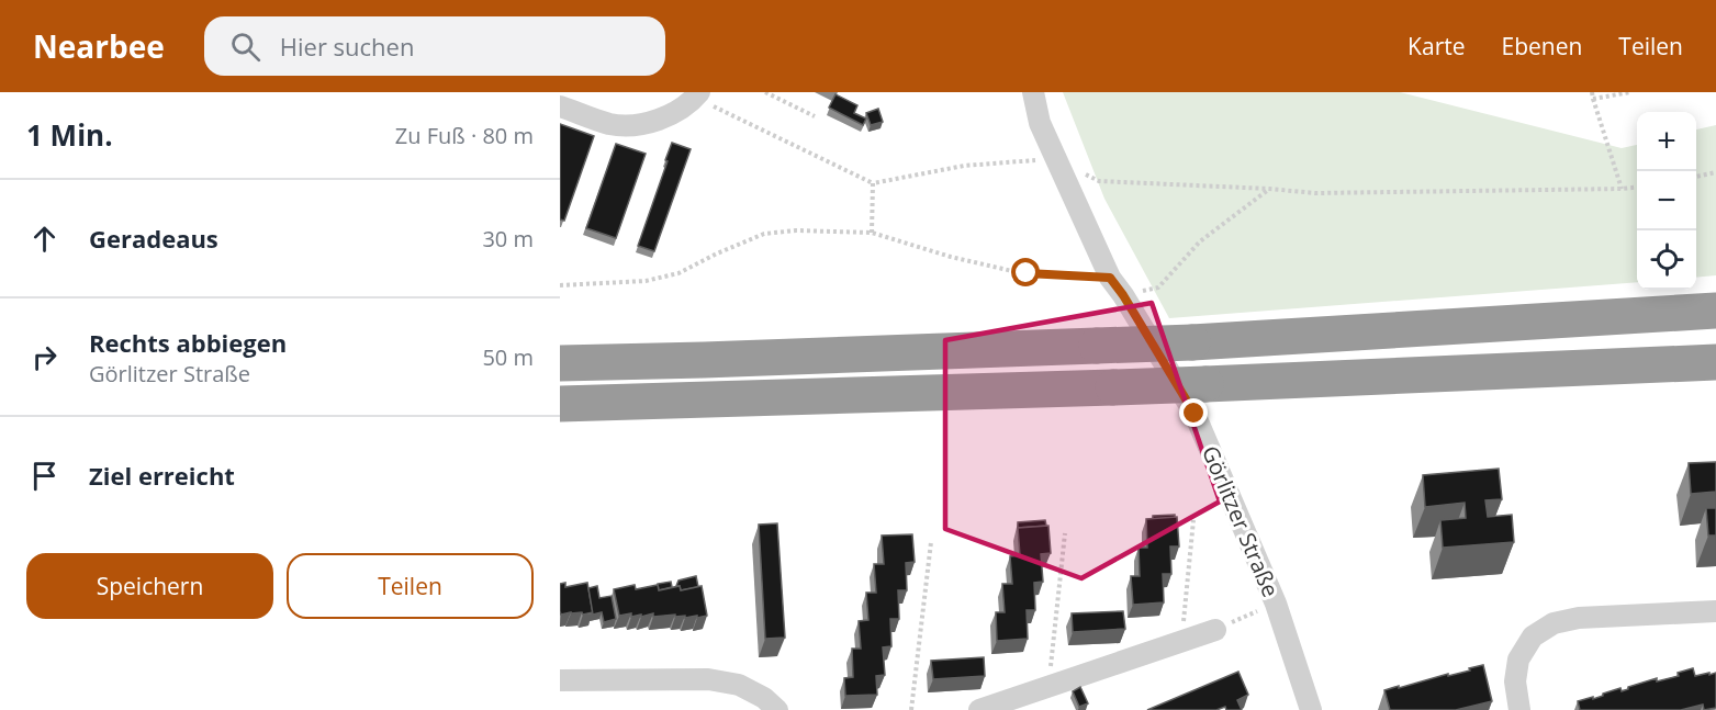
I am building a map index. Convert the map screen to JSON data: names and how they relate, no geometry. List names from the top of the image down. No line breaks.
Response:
{"streets":{"street":["Görlitzer Straße"]},"page":{"header":"Nearbee","search":"Hier suchen","nav":["Karte","Ebenen","Teilen"],"heading":["1 Min.","Zu Fuß · 80 m"],"map_buttons":["+","−"],"list":[["Geradeaus","30 m"],["Rechts abbiegen","Görlitzer Straße","50 m"],"Ziel erreicht"],"buttons":["Speichern","Teilen"]}}
